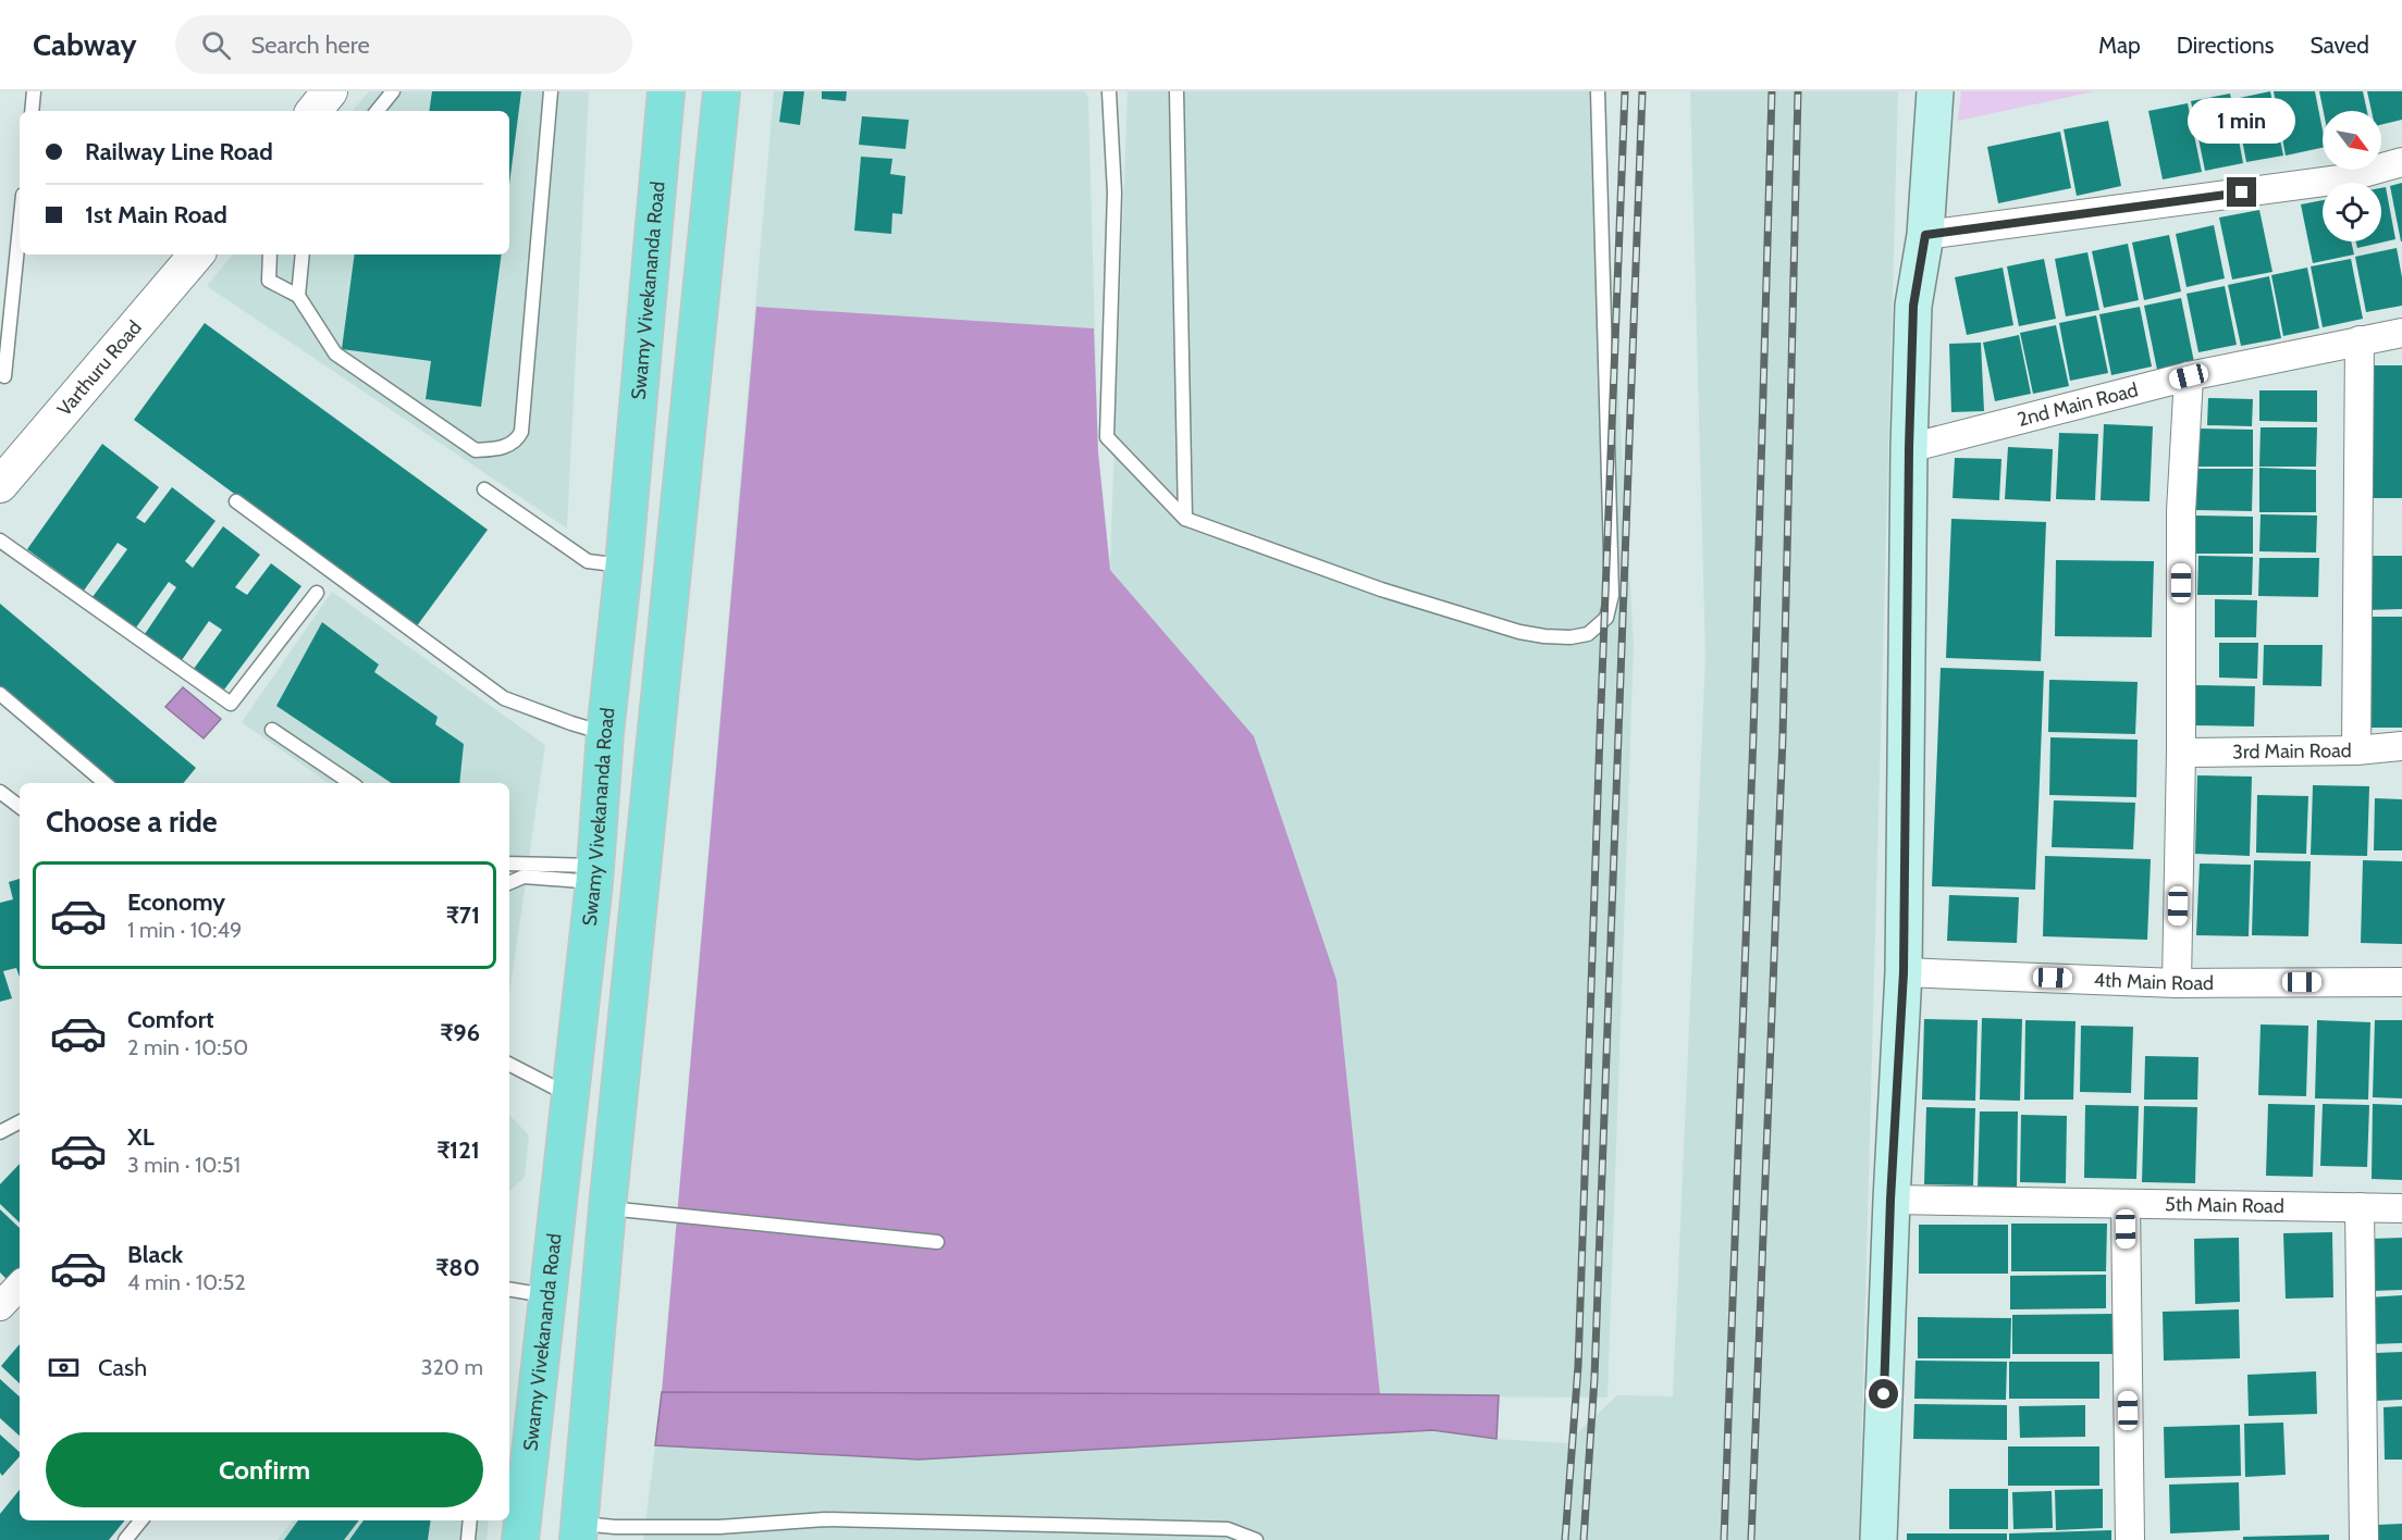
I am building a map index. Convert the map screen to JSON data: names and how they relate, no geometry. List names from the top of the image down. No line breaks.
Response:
{"streets":{"main road":["Swamy Vivekananda Road"],"street":["Varthuru Road","2nd Main Road","3rd Main Road","4th Main Road","5th Main Road"]},"north":"bottom right","page":{"header":"Cabway","search":"Search here","nav":["Map","Directions","Saved"],"bubble":"1 min","banner":["Railway Line Road","1st Main Road"],"heading":"Choose a ride","list":[{"name":"Economy","note":"1 min · 10:49","value":"₹71"},{"name":"Comfort","note":"2 min · 10:50","value":"₹96"},{"name":"XL","note":"3 min · 10:51","value":"₹121"},{"name":"Black","note":"4 min · 10:52","value":"₹80"}],"pay":["Cash","320 m"],"buttons":"Confirm"}}
